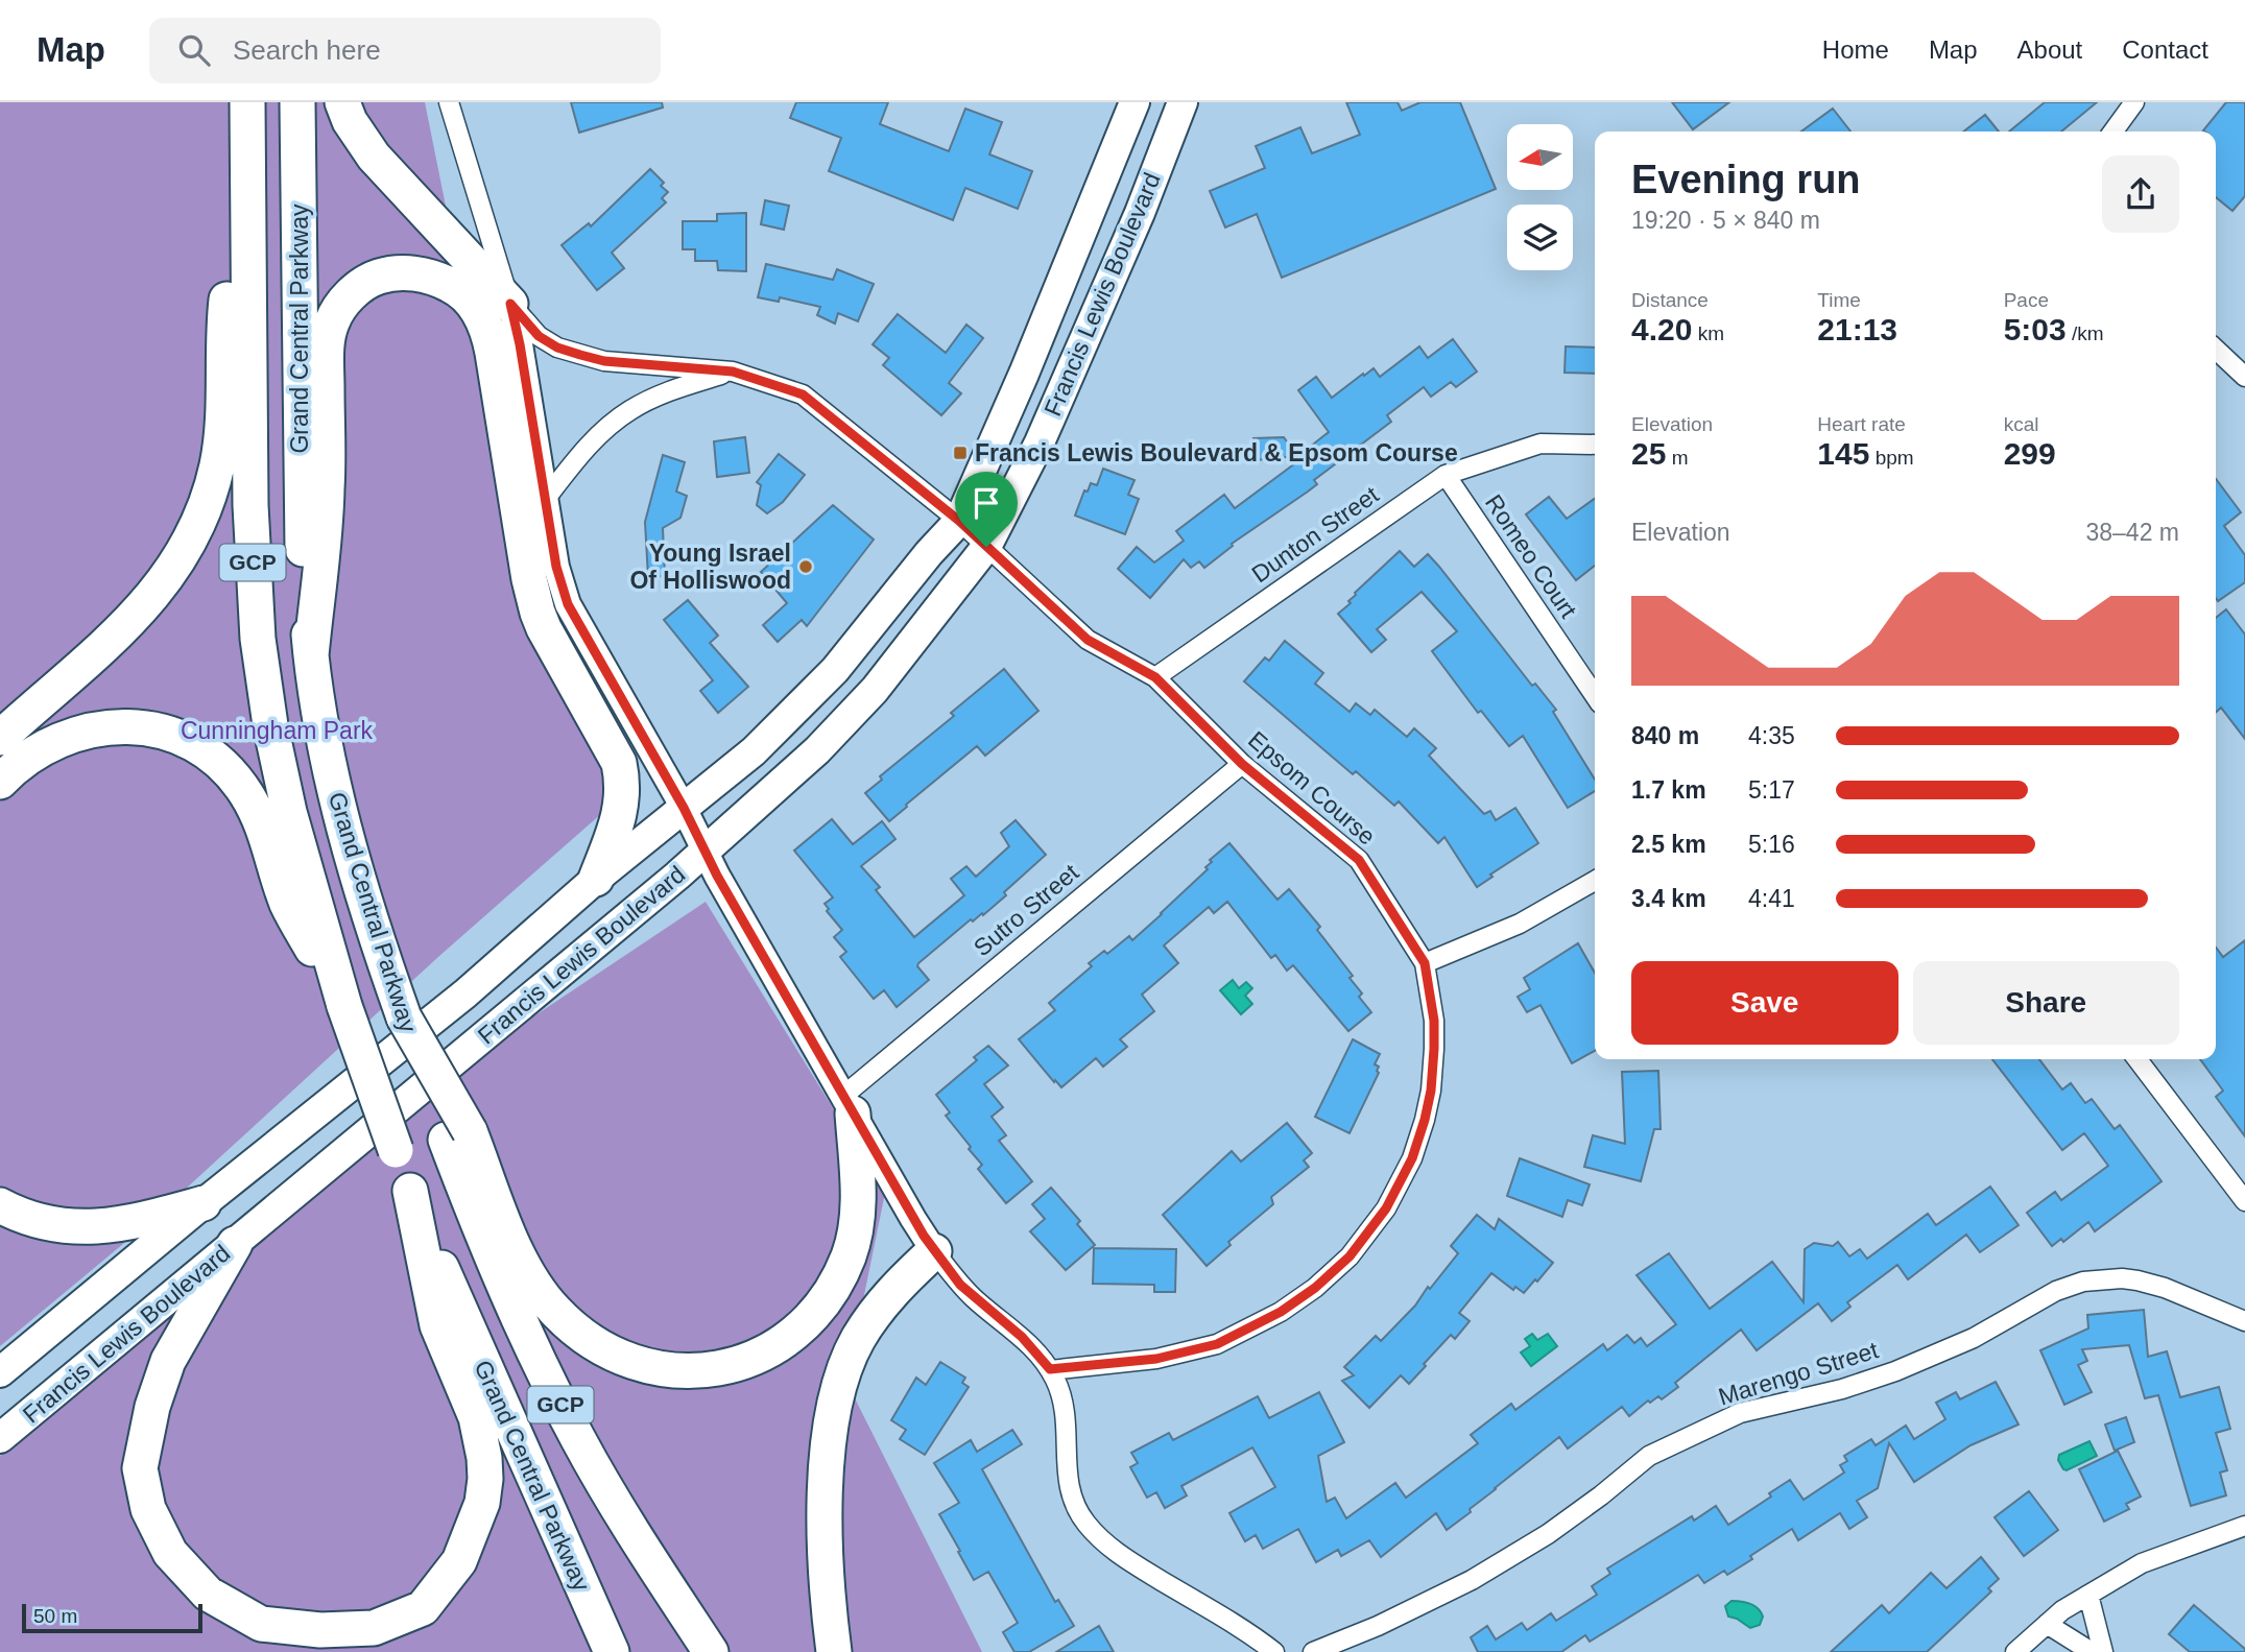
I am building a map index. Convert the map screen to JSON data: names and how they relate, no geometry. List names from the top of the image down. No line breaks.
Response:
{"streets":{"highway":["Grand Central Parkway","GCP"],"main road":["Francis Lewis Boulevard"],"street":["Dunton Street","Romeo Court","Epsom Course","Sutro Street","Marengo Street"]},"crossings":[["Francis Lewis Boulevard","Epsom Course"],["Dunton Street","Romeo Court"],["Dunton Street","Epsom Course"],["Epsom Course","Sutro Street"]],"parks":["Cunningham Park"],"places":{"transit":["Francis Lewis Boulevard & Epsom Course"],"other":["Young Israel Of Holliswood"]},"scale_bar":"50 m","north":"left","page":{"header":"Map","search":"Search here","nav":["Home","Map","About","Contact"],"heading":["Evening run","19:20 · 5 × 840 m"],"stats":[["Distance","4.20 km"],["Time","21:13"],["Pace","5:03 /km"],["Elevation","25 m"],["Heart rate","145 bpm"],["kcal","299"]],"chart":["Elevation","38–42 m"],"list":[{"name":"840 m","note":"4:35"},{"name":"1.7 km","note":"5:17"},{"name":"2.5 km","note":"5:16"},{"name":"3.4 km","note":"4:41"}],"buttons":["Save","Share"],"scale":"50 m"}}
